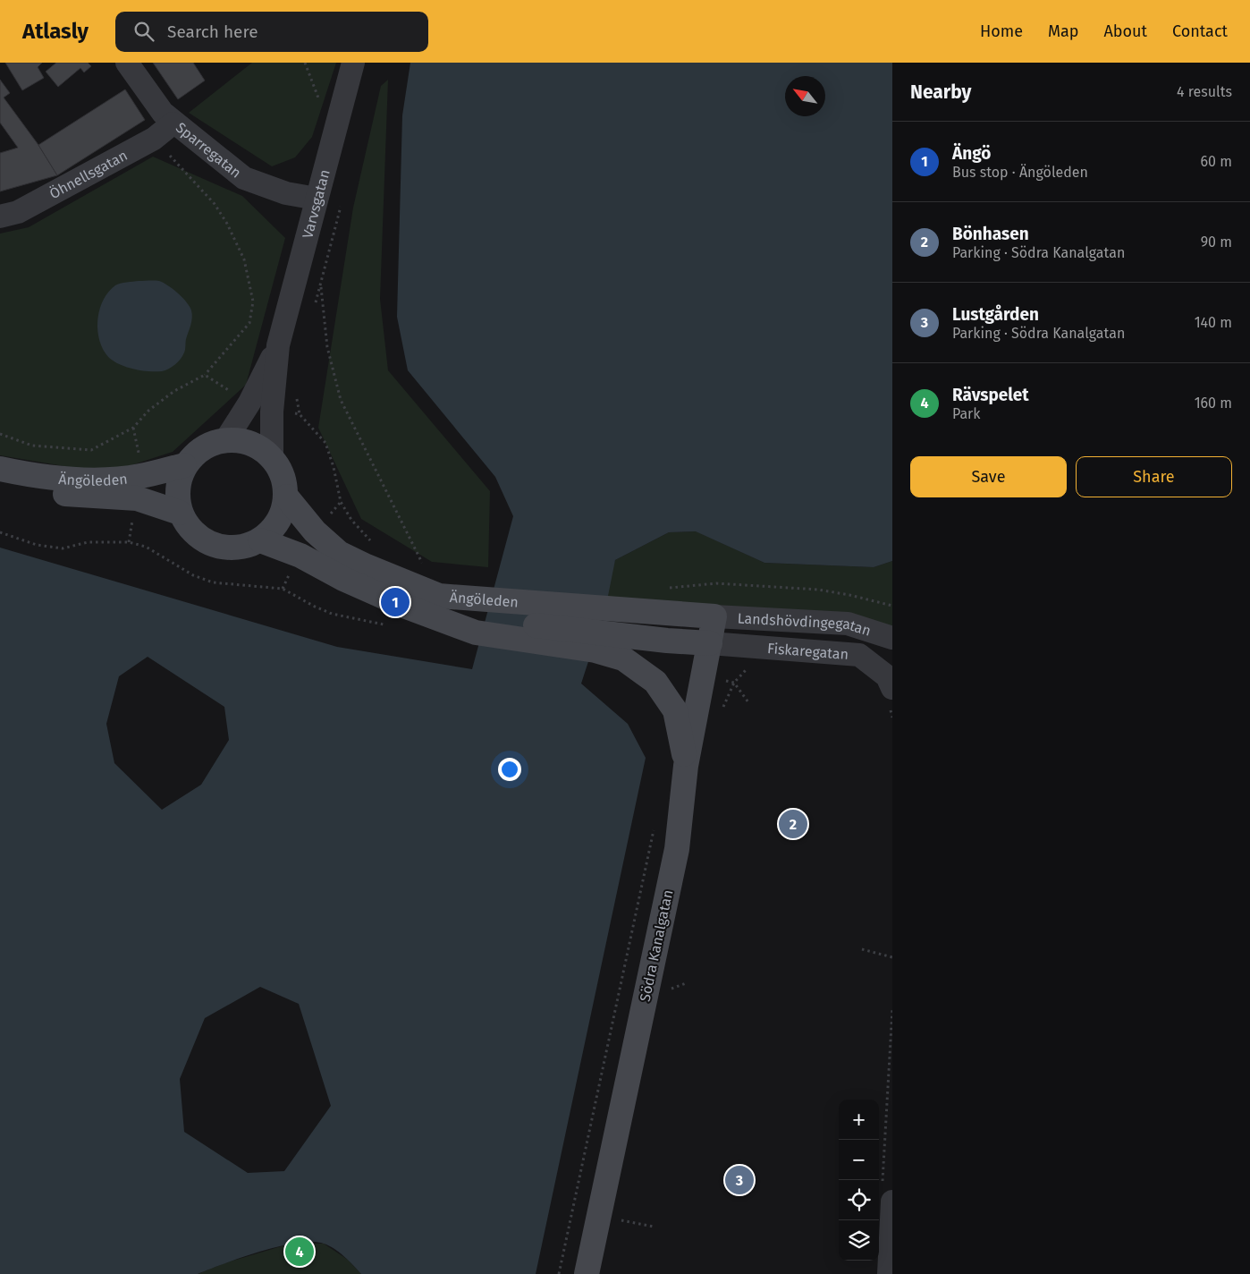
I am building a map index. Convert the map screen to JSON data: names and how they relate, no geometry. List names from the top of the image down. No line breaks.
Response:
{"streets":{"street":["Sparregatan","Öhnellsgatan","Varvsgatan","Ängöleden","Landshövdingegatan","Fiskaregatan","Södra Kanalgatan"]},"crossings":[["Sparregatan","Öhnellsgatan"],["Sparregatan","Varvsgatan"],["Varvsgatan","Ängöleden"],["Ängöleden","Landshövdingegatan"],["Ängöleden","Fiskaregatan"],["Ängöleden","Södra Kanalgatan"],["Landshövdingegatan","Södra Kanalgatan"],["Fiskaregatan","Södra Kanalgatan"]],"north":"top left","page":{"header":"Atlasly","search":"Search here","nav":["Home","Map","About","Contact"],"heading":["Nearby","4 results"],"list":[{"mark":"1","name":"Ängö","note":"Bus stop · Ängöleden","value":"60 m"},{"mark":"2","name":"Bönhasen","note":"Parking · Södra Kanalgatan","value":"90 m"},{"mark":"3","name":"Lustgården","note":"Parking · Södra Kanalgatan","value":"140 m"},{"mark":"4","name":"Rävspelet","note":"Park","value":"160 m"}],"buttons":["Save","Share"],"pins":["1","2","3","4"],"map_buttons":["+","−"]}}
